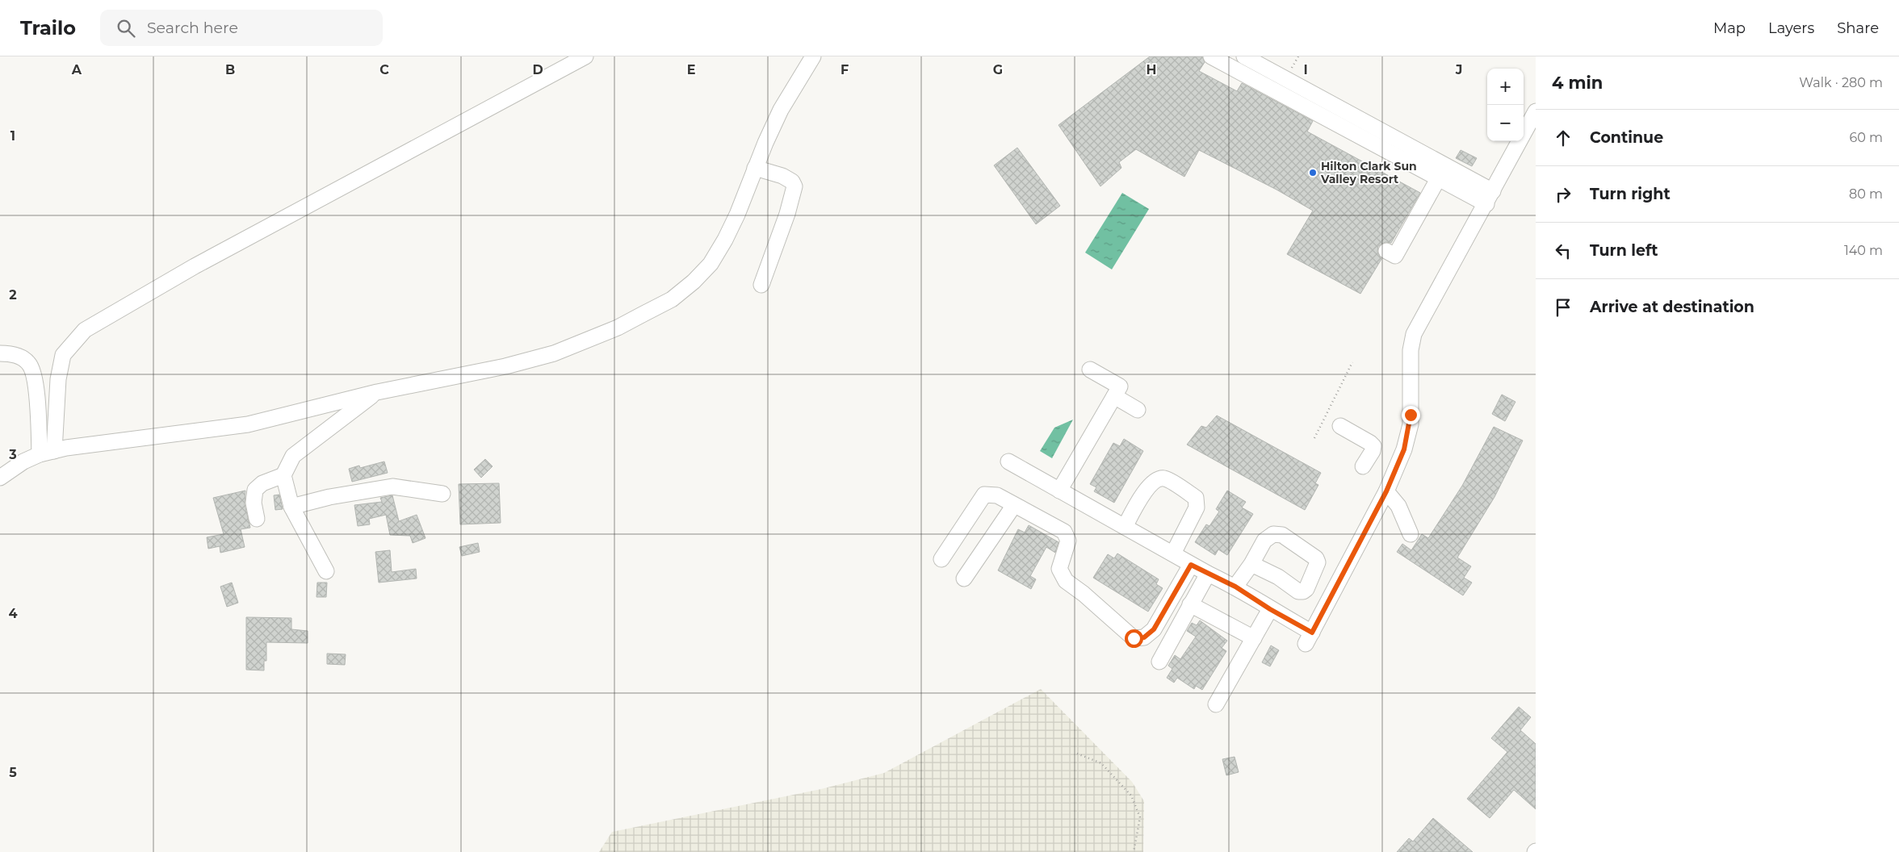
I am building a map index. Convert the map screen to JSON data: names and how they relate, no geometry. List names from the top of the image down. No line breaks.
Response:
{"places":["Hilton Clark Sun Valley Resort"],"page":{"header":"Trailo","search":"Search here","nav":["Map","Layers","Share"],"heading":["4 min","Walk · 280 m"],"map_buttons":["+","−"],"list":[["Continue","60 m"],["Turn right","80 m"],["Turn left","140 m"],"Arrive at destination"]},"grid":{"columns":["A","B","C","D","E","F","G","H","I","J"],"rows":["1","2","3","4","5"]}}
